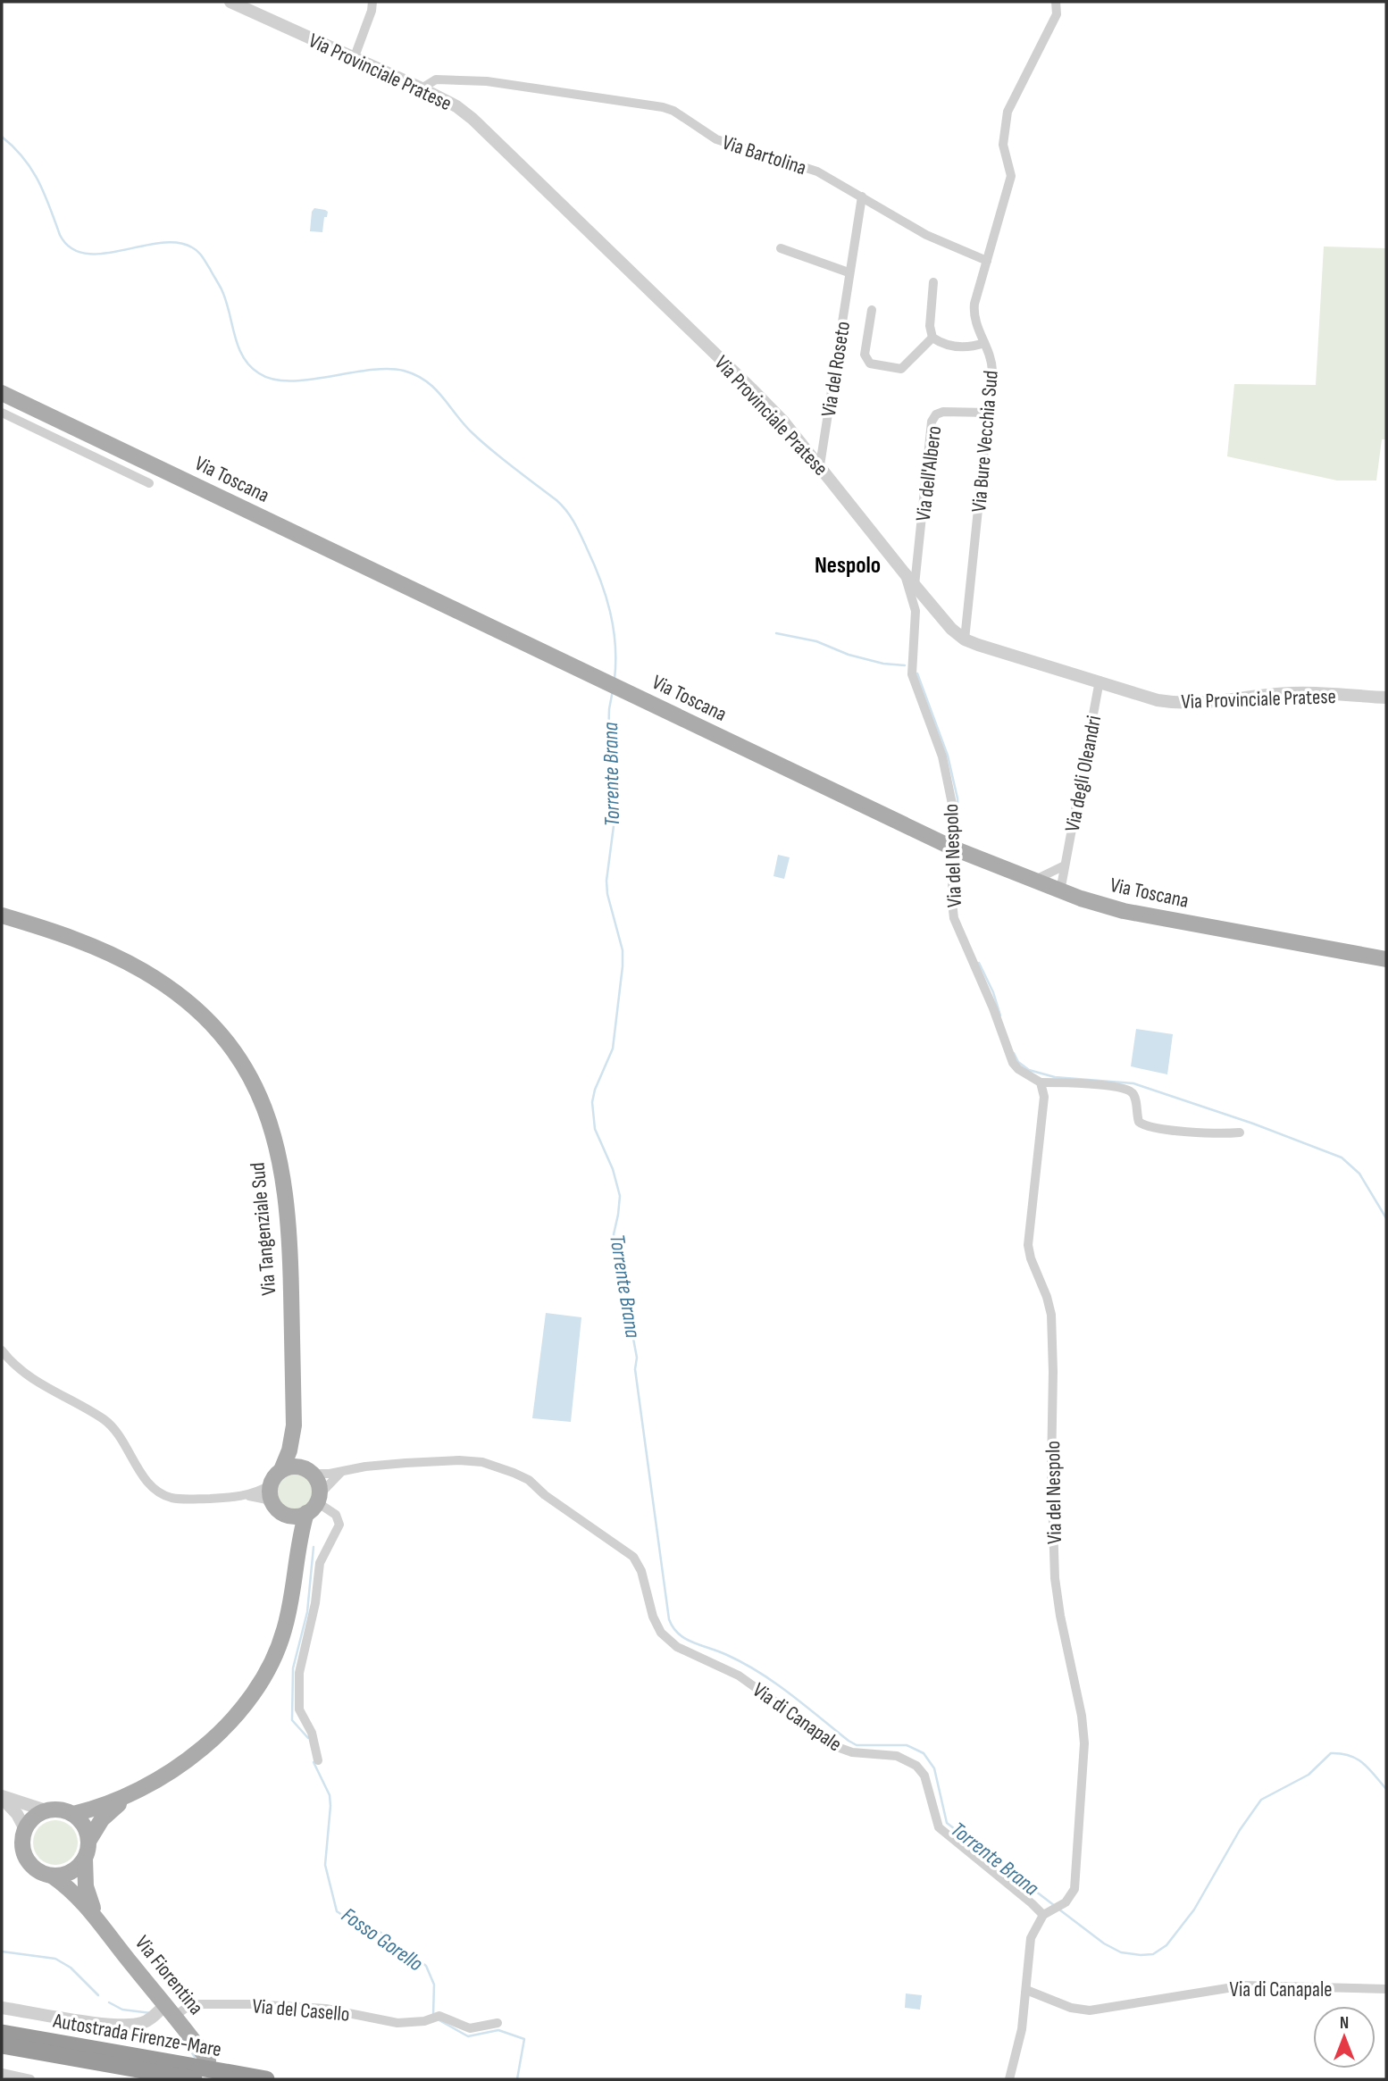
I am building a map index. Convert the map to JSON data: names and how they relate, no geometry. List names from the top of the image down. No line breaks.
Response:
{"streets":{"highway":["Autostrada Firenze-Mare"],"main road":["Via Toscana","Via Tangenziale Sud","Via Fiorentina"],"street":["Via Provinciale Pratese","Via Bartolina","Via del Roseto","Via Bure Vecchia Sud","Via dell'Albero","Via degli Oleandri","Via del Nespolo","Via di Canapale","Via del Casello"]},"crossings":[["Via Provinciale Pratese","Via Bartolina"],["Via Provinciale Pratese","Via del Roseto"],["Via Provinciale Pratese","Via Bure Vecchia Sud"],["Via Provinciale Pratese","Via dell'Albero"],["Via Provinciale Pratese","Via degli Oleandri"],["Via Provinciale Pratese","Via del Nespolo"],["Via Bartolina","Via del Roseto"],["Via Bartolina","Via Bure Vecchia Sud"],["Via Bure Vecchia Sud","Via dell'Albero"],["Via Toscana","Via degli Oleandri"],["Via Toscana","Via del Nespolo"],["Via del Nespolo","Via di Canapale"],["Via Tangenziale Sud","Via di Canapale"],["Via Fiorentina","Via del Casello"]],"districts":["Nespolo"],"water":["Torrente Brana","Fosso Gorello"],"north":"top"}
